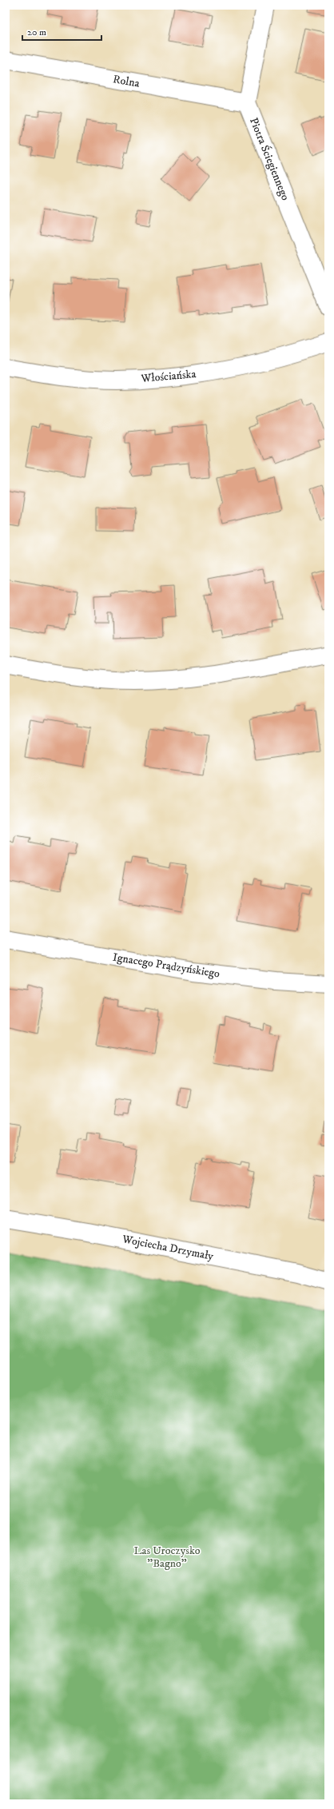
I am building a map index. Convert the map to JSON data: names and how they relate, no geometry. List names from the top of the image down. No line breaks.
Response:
{"streets":{"street":["Rolna","Piotra Ściegiennego","Włościańska","Ignacego Prądzyńskiego","Wojciecha Drzymały"]},"crossings":[["Rolna","Piotra Ściegiennego"]],"parks":["Las Uroczysko \"Bagno\""],"scale_bar":"20 m"}
